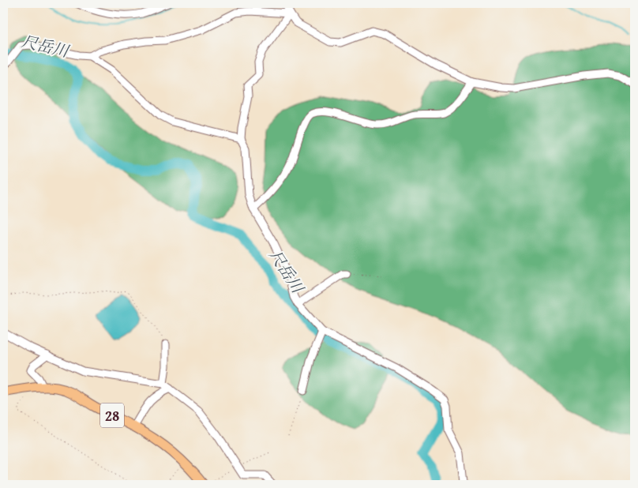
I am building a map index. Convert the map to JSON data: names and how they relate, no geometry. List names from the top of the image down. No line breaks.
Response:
{"streets":{"main road":["28"]},"water":["尺岳川"]}
